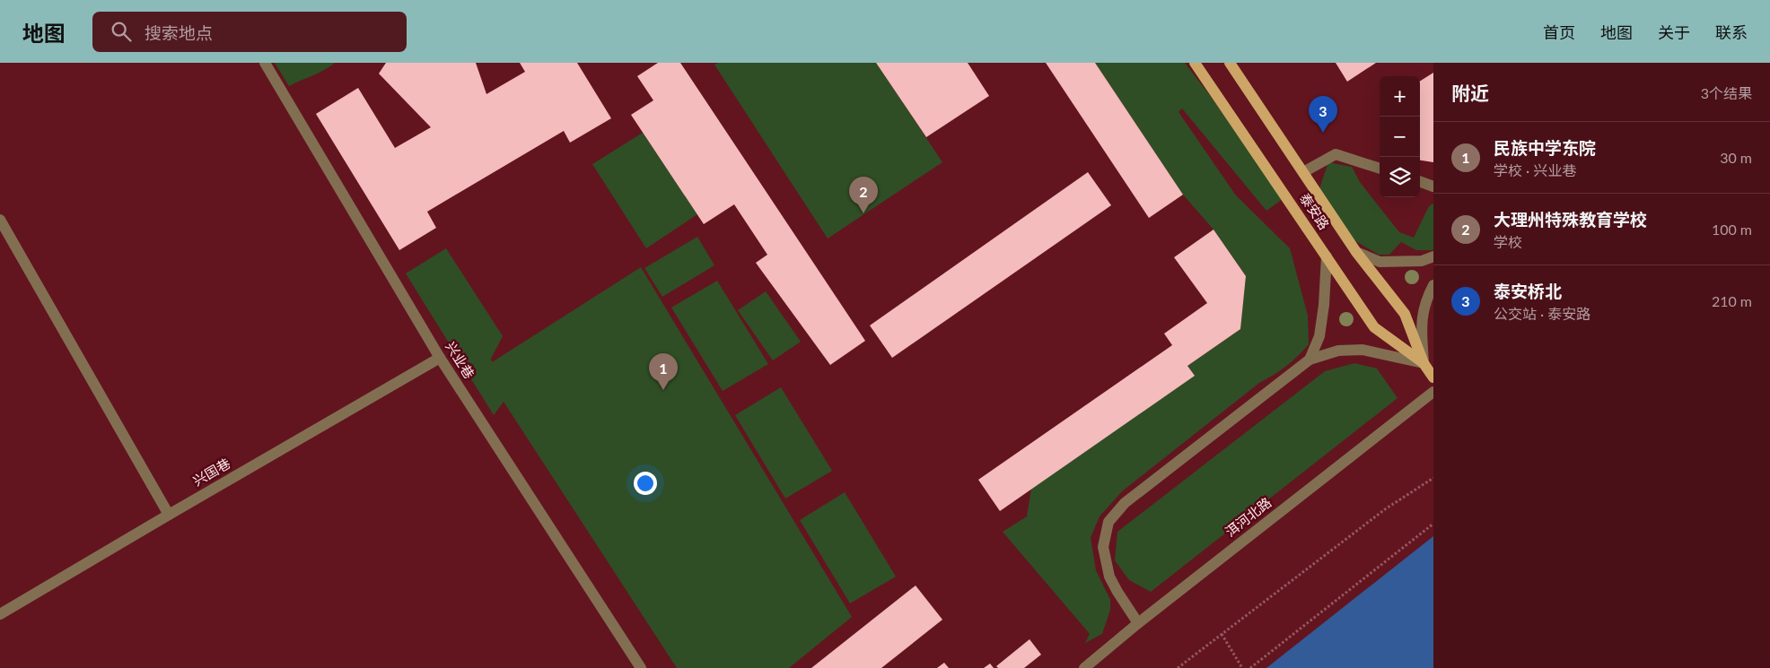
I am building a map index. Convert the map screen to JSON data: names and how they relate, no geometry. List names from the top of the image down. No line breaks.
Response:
{"streets":{"main road":["泰安路"],"street":["兴业巷","兴国巷","洱河北路"]},"crossings":[["兴业巷","兴国巷"]],"page":{"header":"地图","search":"搜索地点","nav":["首页","地图","关于","联系"],"heading":["附近","3个结果"],"map_buttons":["+","−"],"pins":["3","2","1"],"list":[{"mark":"1","name":"民族中学东院","note":"学校 · 兴业巷","value":"30 m"},{"mark":"2","name":"大理州特殊教育学校","note":"学校","value":"100 m"},{"mark":"3","name":"泰安桥北","note":"公交站 · 泰安路","value":"210 m"}]}}
